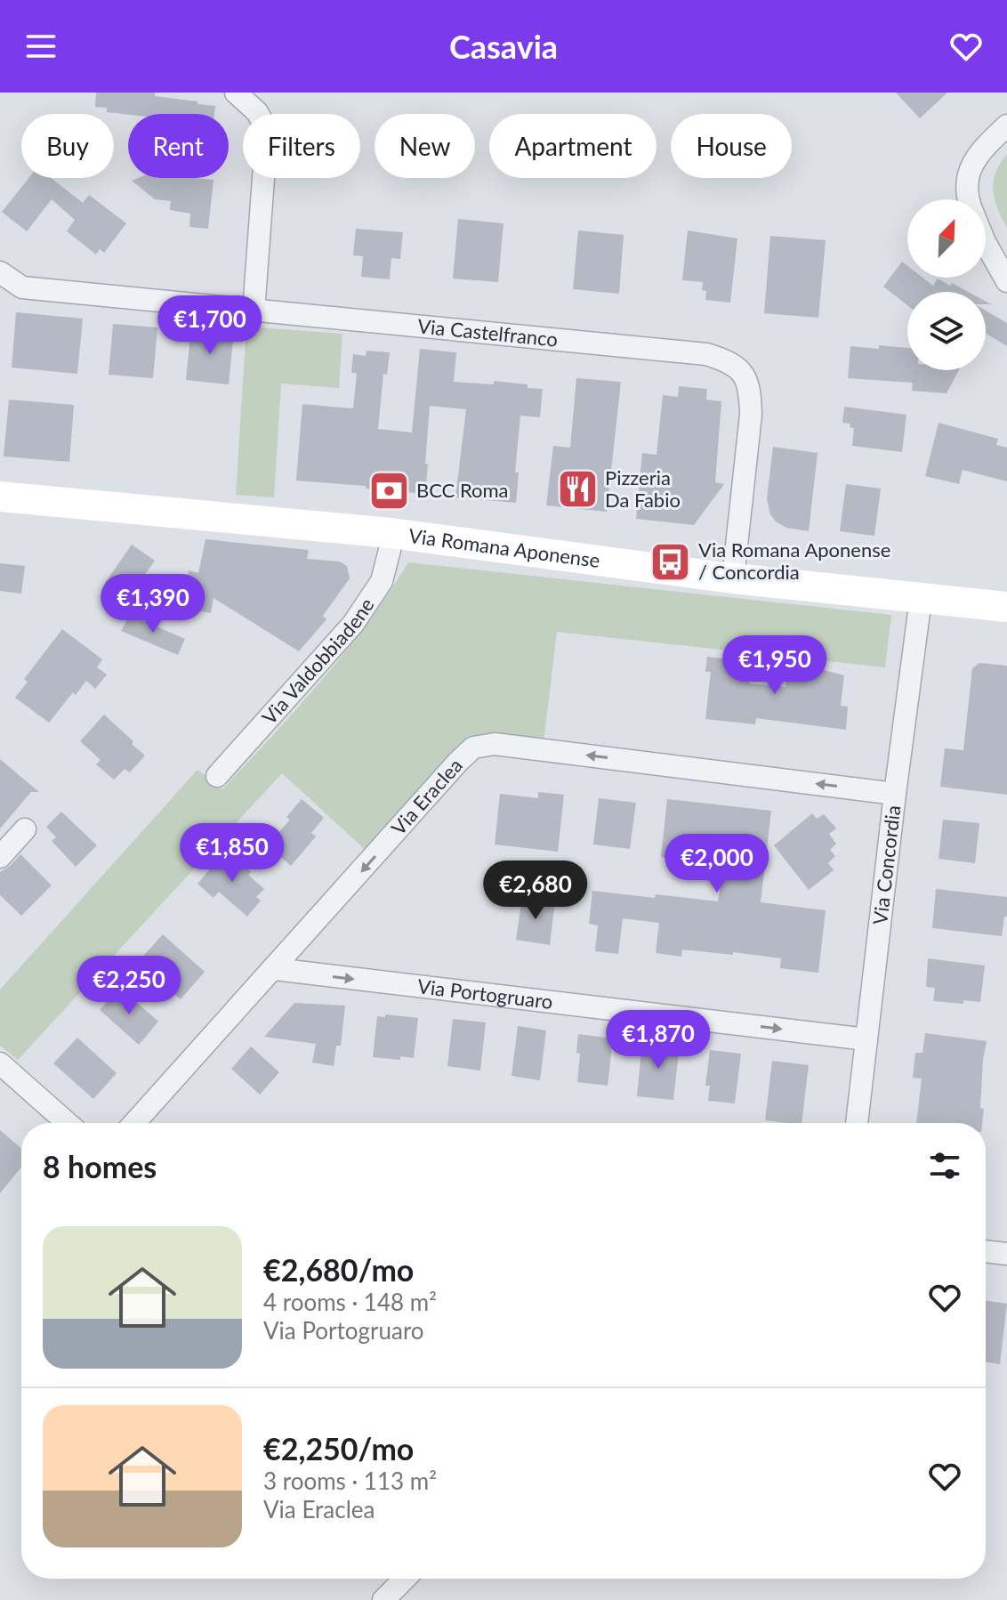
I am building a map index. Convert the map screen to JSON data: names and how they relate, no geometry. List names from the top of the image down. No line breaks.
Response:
{"streets":{"street":["Via Castelfranco","Via Romana Aponense","Via Valdobbiadene","Via Eraclea","Via Concordia","Via Portogruaro"]},"crossings":[["Via Castelfranco","Via Romana Aponense"],["Via Romana Aponense","Via Valdobbiadene"],["Via Romana Aponense","Via Concordia"],["Via Eraclea","Via Concordia"],["Via Eraclea","Via Portogruaro"],["Via Concordia","Via Portogruaro"]],"one_way":["Via Eraclea","Via Portogruaro"],"places":{"restaurant":["Pizzeria Da Fabio"],"bank":["BCC Roma"],"bus stop":["Via Romana Aponense / Concordia"]},"north":"top right","page":{"header":"Casavia","chip":["Buy","Rent","Filters","New","Apartment","House"],"price":["€1,700","€1,390","€1,950","€1,850","€2,000","€2,680","€2,250","€1,870"],"heading":"8 homes","list":[{"name":"€2,680/mo","note":"4 rooms · 148 m² · Via Portogruaro"},{"name":"€2,250/mo","note":"3 rooms · 113 m² · Via Eraclea"}]}}
